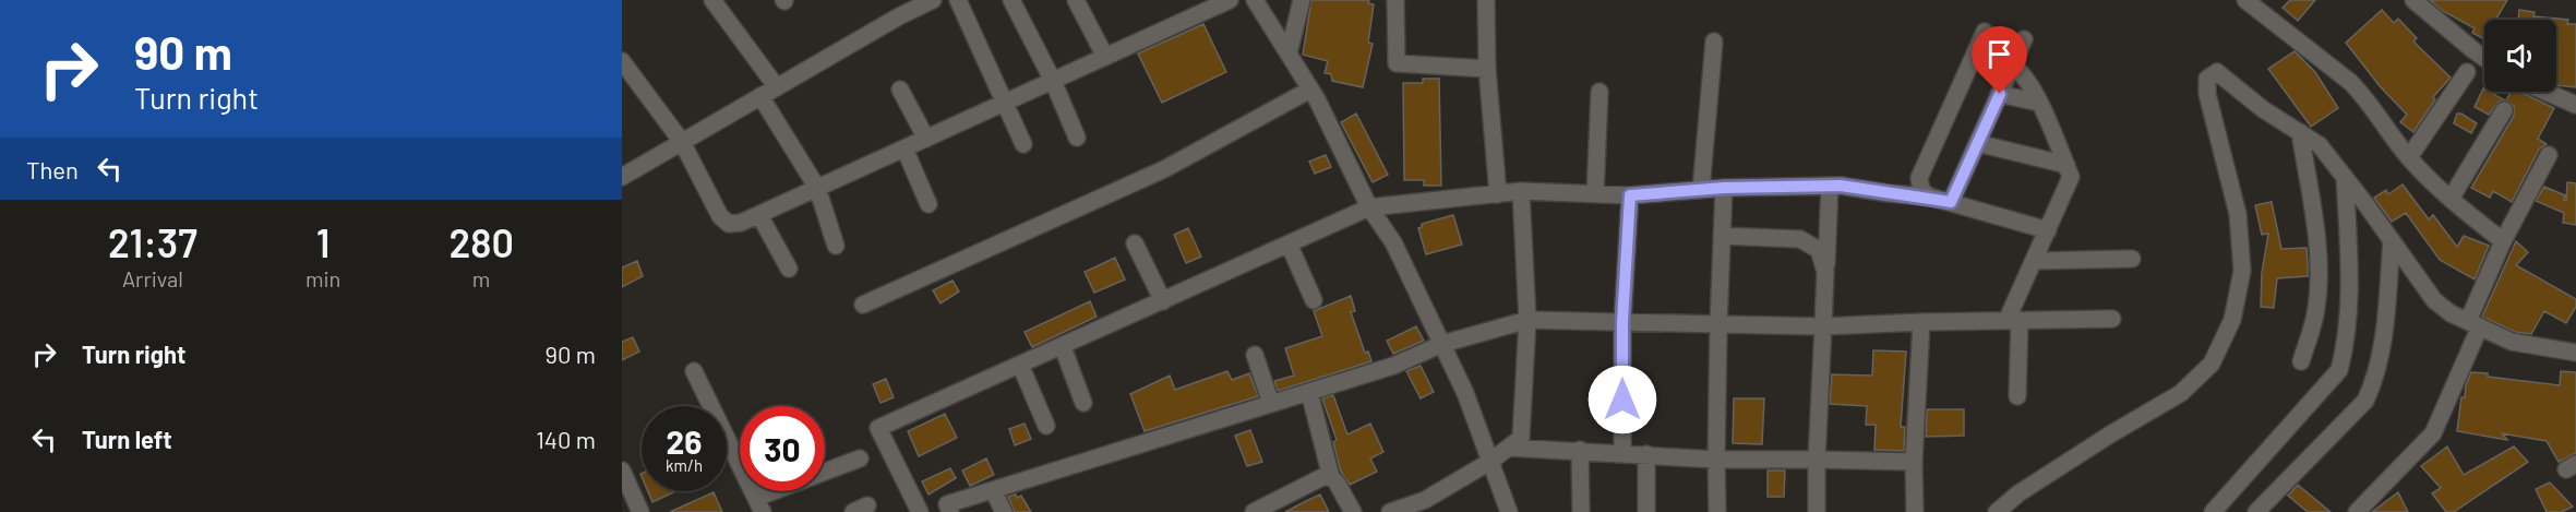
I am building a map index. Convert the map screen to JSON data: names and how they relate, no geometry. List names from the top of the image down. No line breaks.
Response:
{"page":{"turn":["90 m","Turn right"],"then":"Then","eta":["21:37","Arrival","1","min","280","m"],"list":[{"name":"Turn right","value":"90 m"},{"name":"Turn left","value":"140 m"}],"speed":"26 km/h","limit":"30"}}
